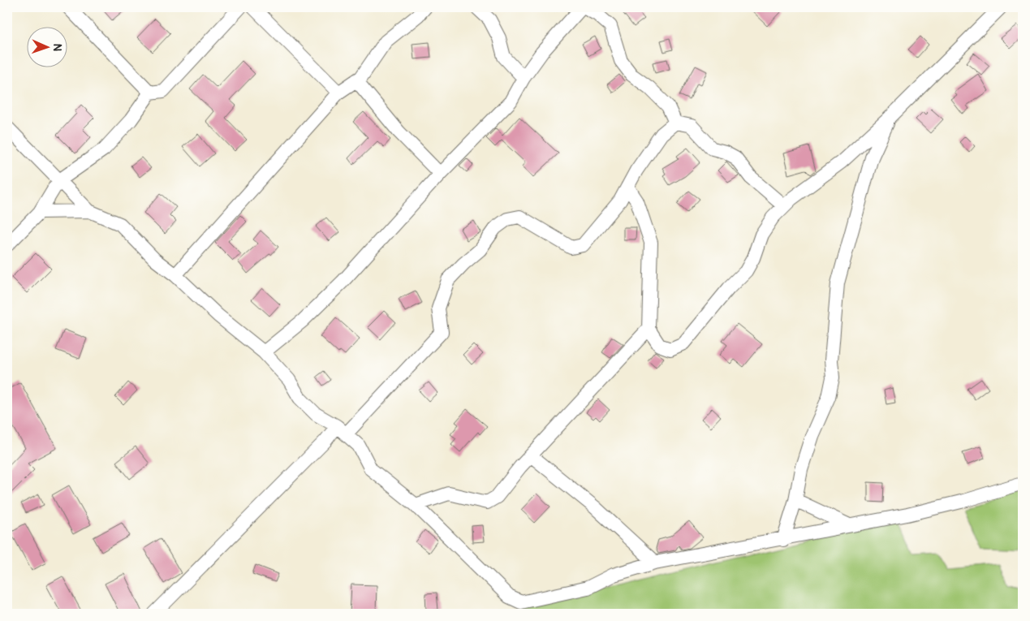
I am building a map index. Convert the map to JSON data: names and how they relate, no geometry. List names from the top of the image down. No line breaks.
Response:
{"north":"right"}
